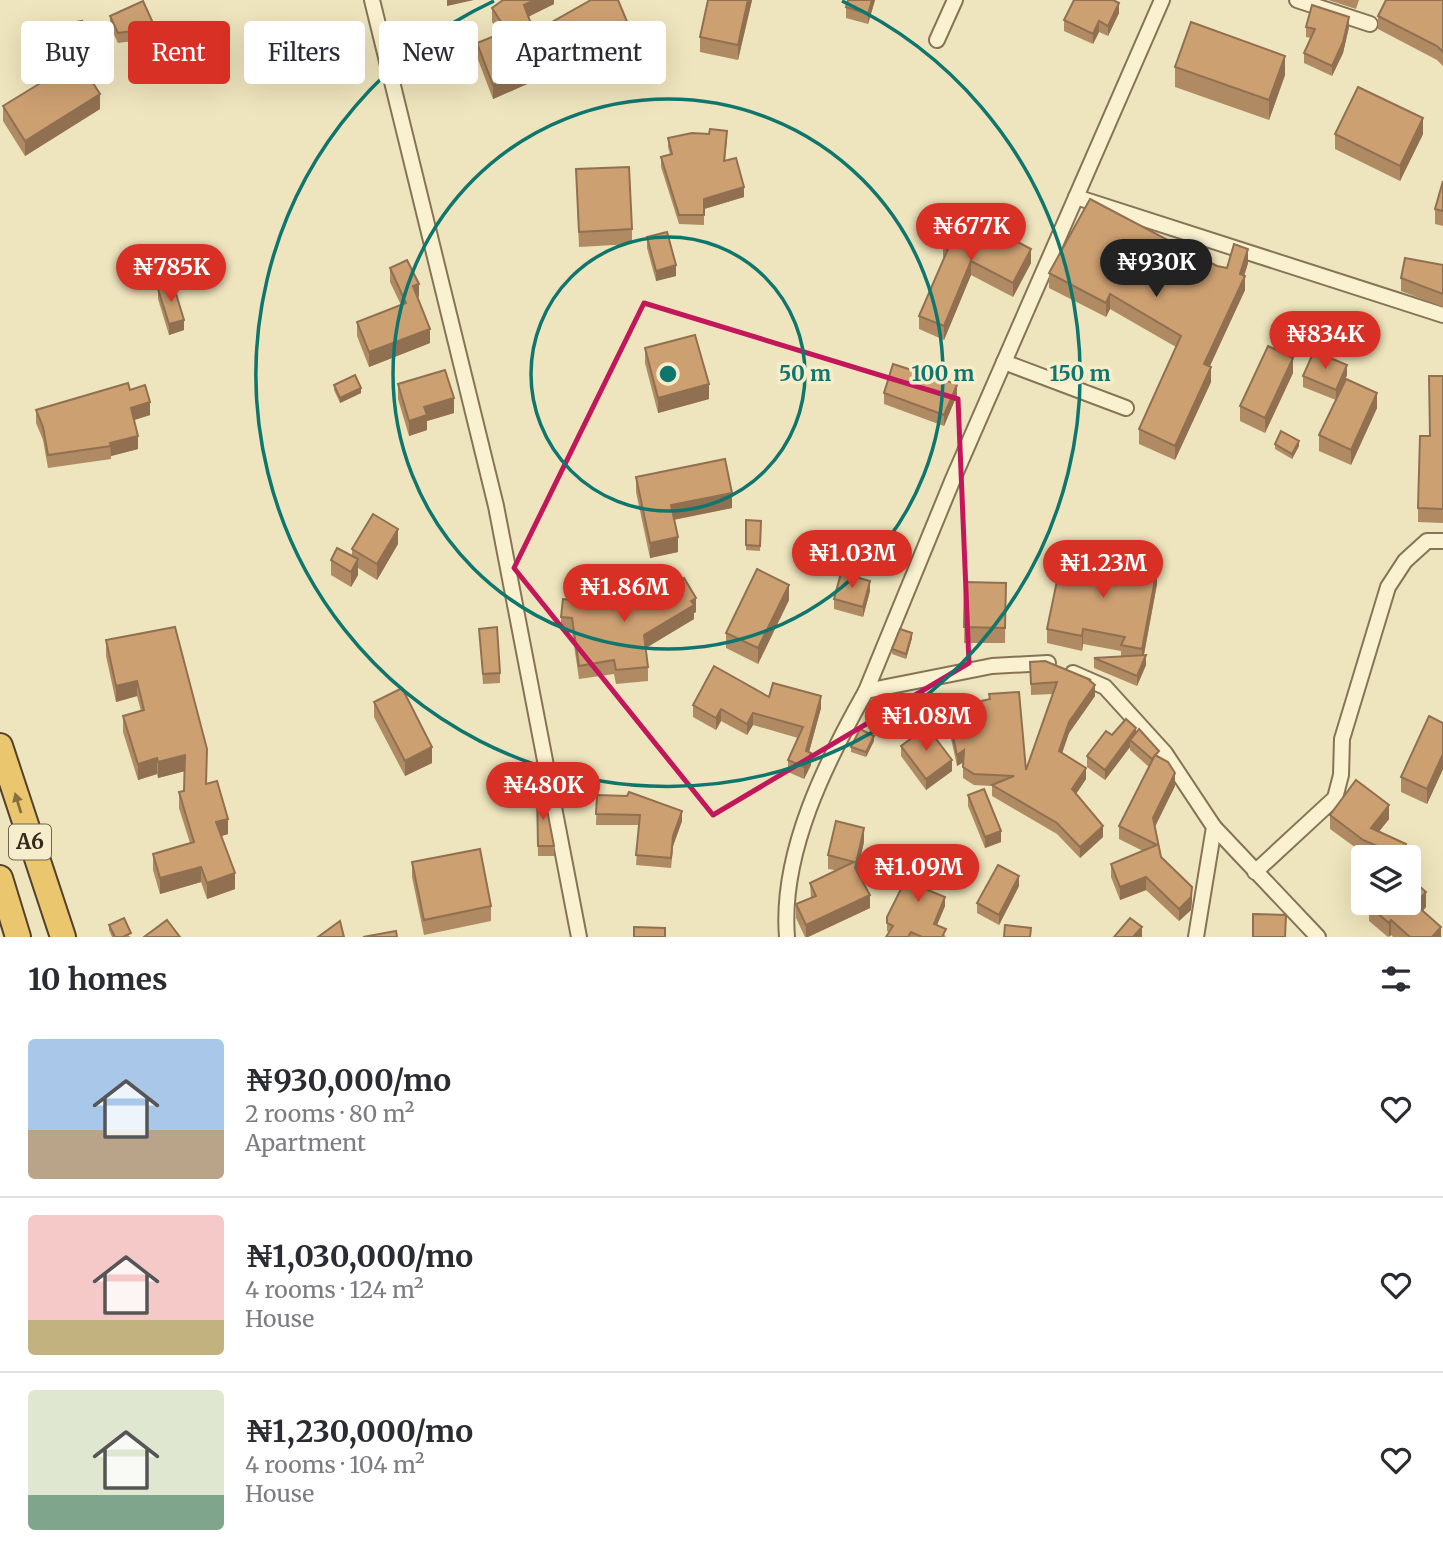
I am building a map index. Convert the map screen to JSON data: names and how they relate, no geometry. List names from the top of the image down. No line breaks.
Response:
{"streets":{"highway":["A6"]},"page":{"chip":["Buy","Rent","Filters","New","Apartment"],"price":["₦677K","₦930K","₦785K","₦834K","₦1.03M","₦1.23M","₦1.86M","₦1.08M","₦480K","₦1.09M"],"heading":"10 homes","list":[{"name":"₦930,000/mo","note":"2 rooms · 80 m² · Apartment"},{"name":"₦1,030,000/mo","note":"4 rooms · 124 m² · House"},{"name":"₦1,230,000/mo","note":"4 rooms · 104 m² · House"}]},"rings":["50 m","100 m","150 m"]}
